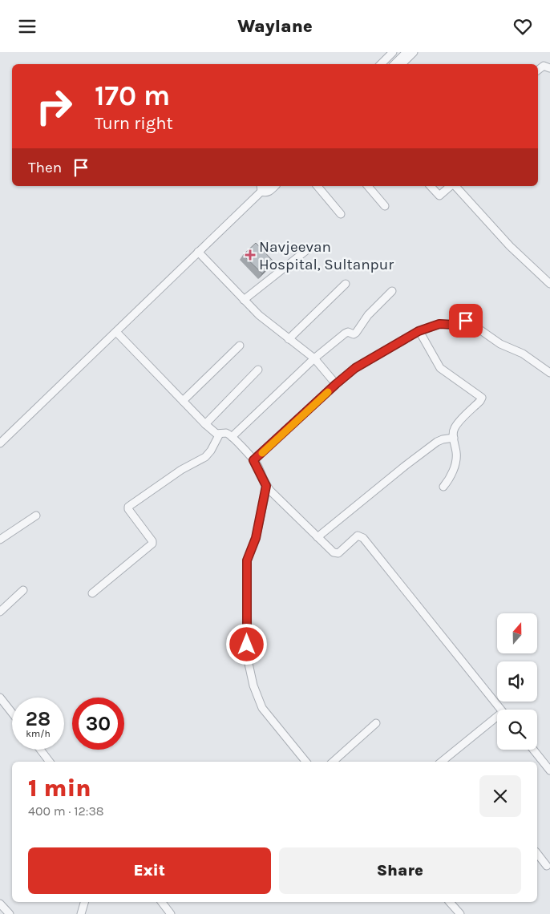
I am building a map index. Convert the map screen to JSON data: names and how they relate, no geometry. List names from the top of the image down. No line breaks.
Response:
{"places":{"health":["Navjeevan Hospital, Sultanpur"]},"north":"top","page":{"header":"Waylane","turn":["170 m","Turn right"],"then":"Then","speed":"28 km/h","limit":"30","heading":["1 min","400 m · 12:38"],"buttons":["Exit","Share"]}}
